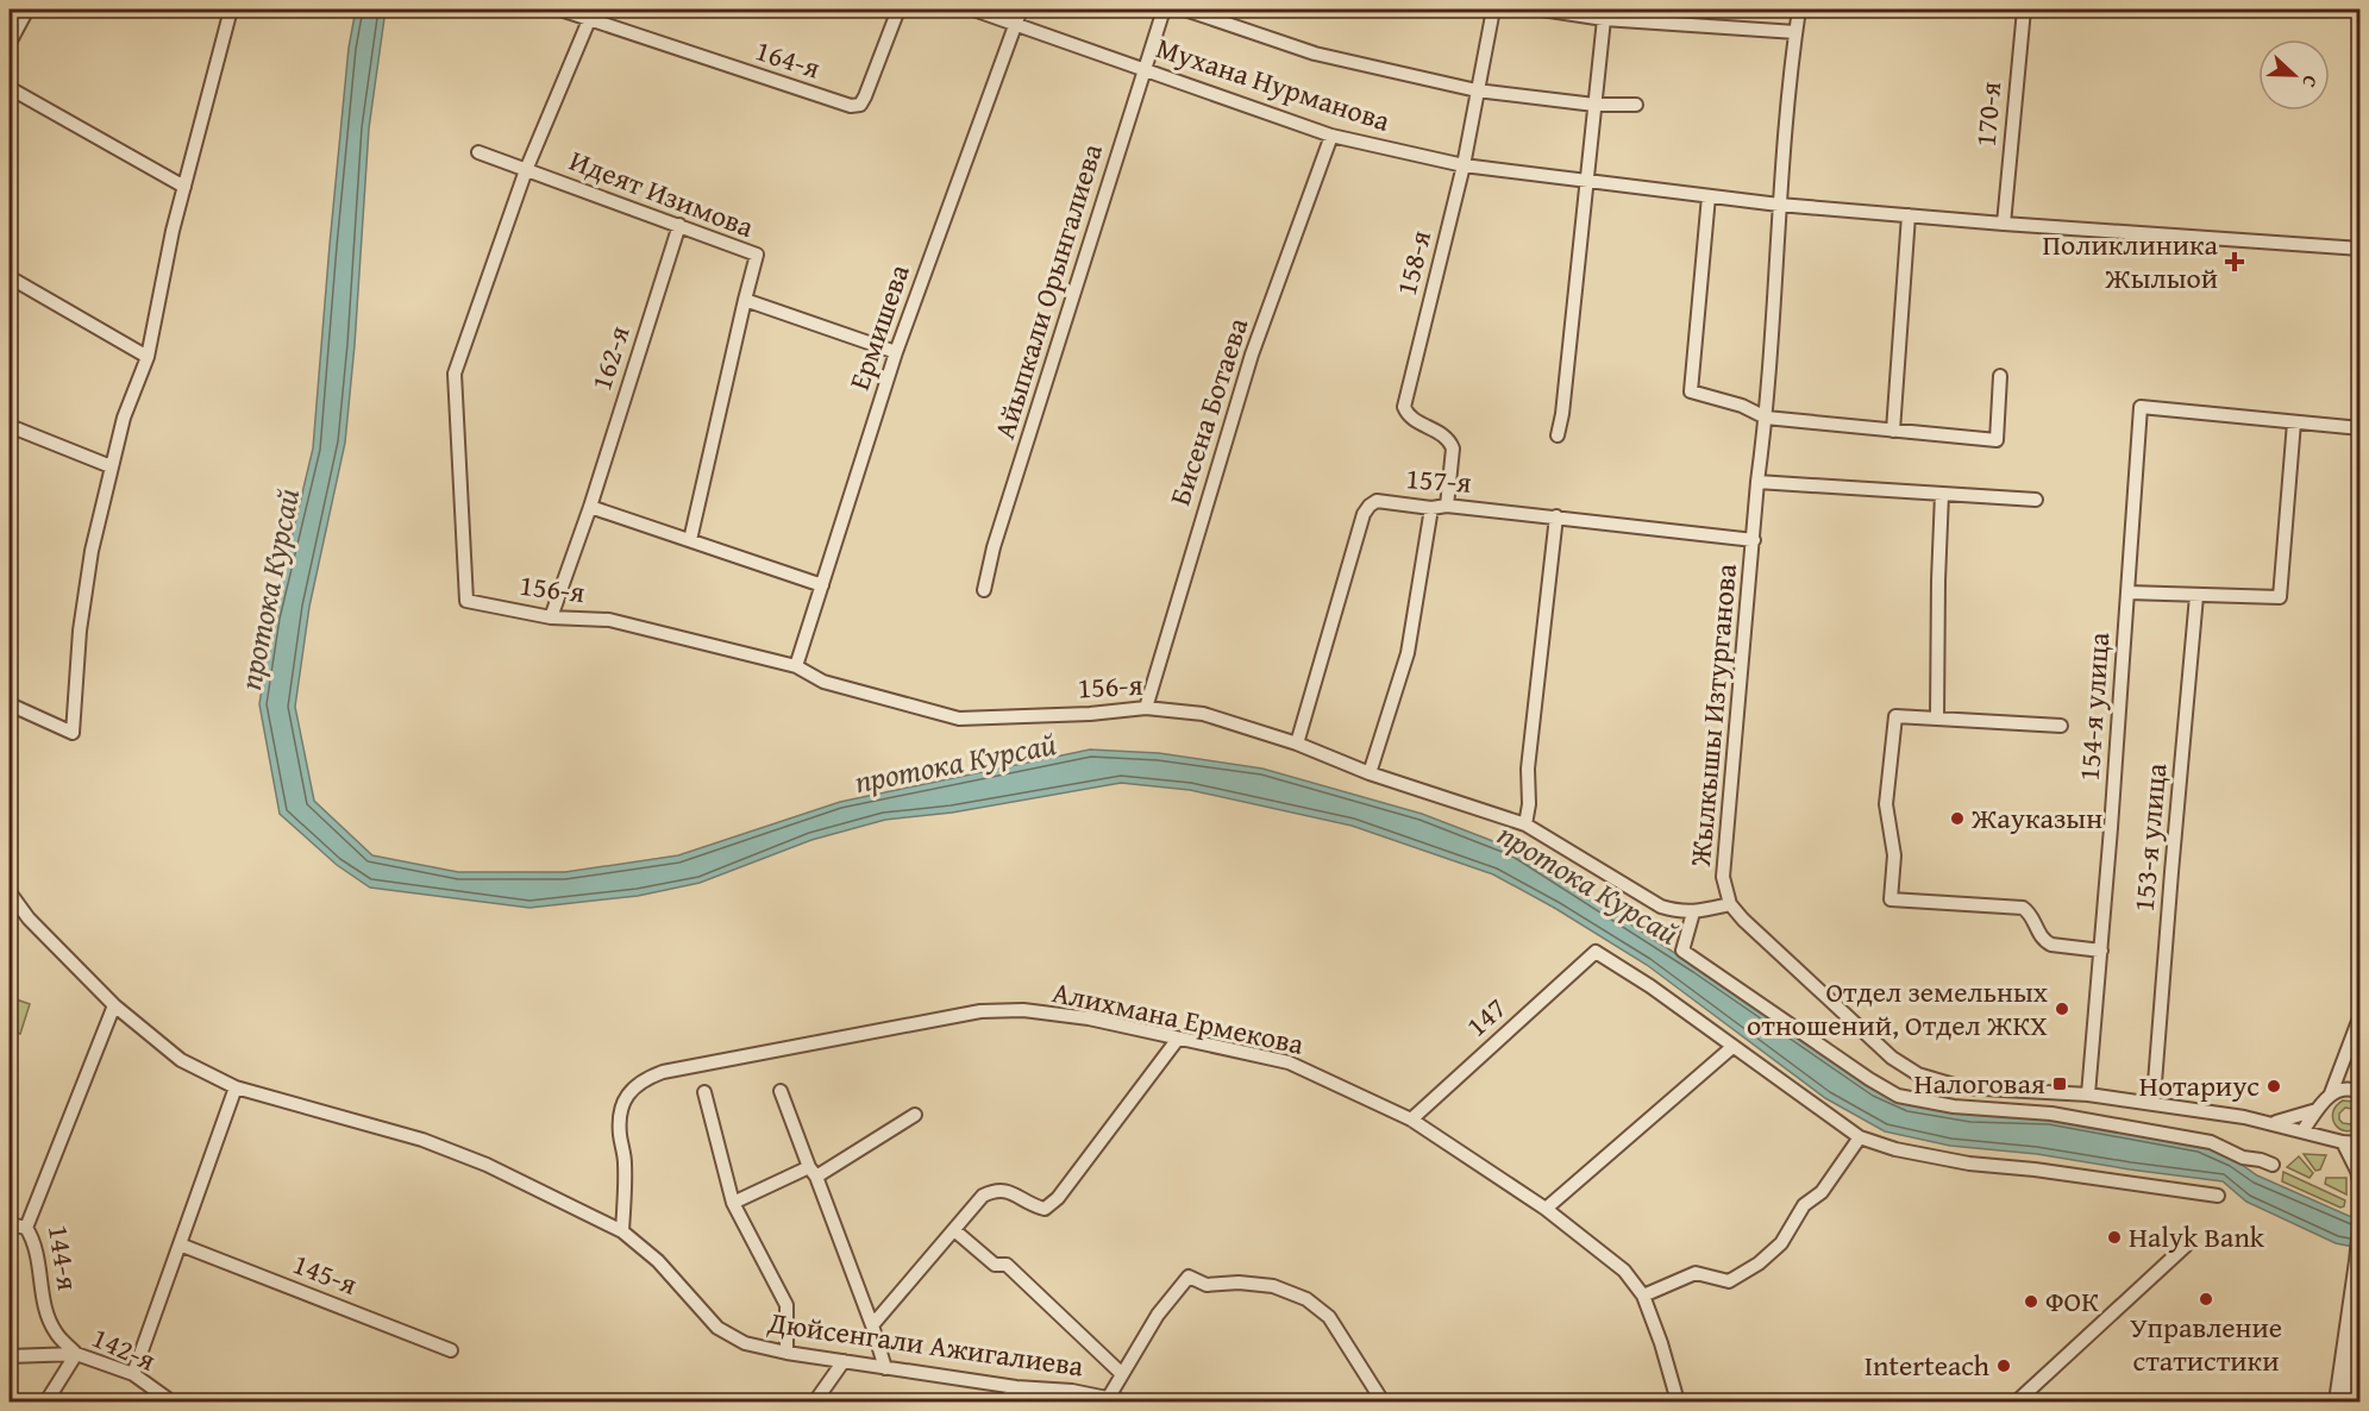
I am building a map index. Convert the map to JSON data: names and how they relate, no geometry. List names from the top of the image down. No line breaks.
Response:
{"streets":{"street":["164-я","Мухана Нурманова","170-я","Идеят Изимова","158-я","Айыпкали Орынгалиева","Ермишева","162-я","Бисена Ботаева","157-я","156-я","154-я улица","Жылкышы Изтурганова","153-я улица","147","Алихмана Ермекова","144-я","145-я","Дюйсенгали Ажигалиева","142-я"]},"crossings":[["Мухана Нурманова","170-я"],["Мухана Нурманова","158-я"],["Мухана Нурманова","Айыпкали Орынгалиева"],["Мухана Нурманова","Ермишева"],["Мухана Нурманова","Бисена Ботаева"],["Мухана Нурманова","Жылкышы Изтурганова"],["Идеят Изимова","162-я"],["Идеят Изимова","156-я"],["158-я","157-я"],["Ермишева","156-я"],["162-я","156-я"],["Бисена Ботаева","156-я"],["157-я","156-я"],["157-я","Жылкышы Изтурганова"],["156-я","Жылкышы Изтурганова"],["154-я улица","Жылкышы Изтурганова"],["147","Алихмана Ермекова"],["Алихмана Ермекова","Дюйсенгали Ажигалиева"],["144-я","Дюйсенгали Ажигалиева"],["144-я","142-я"]],"water":["протока Курсай"],"places":{"health":["Поликлиника Жылыой"],"other":["Жауказын","Отдел земельных отношений, Отдел ЖКХ","Нотариус","Halyk Bank","Управление статистики","ФОК","Interteach"],"transit":["Налоговая"]},"north":"right"}
